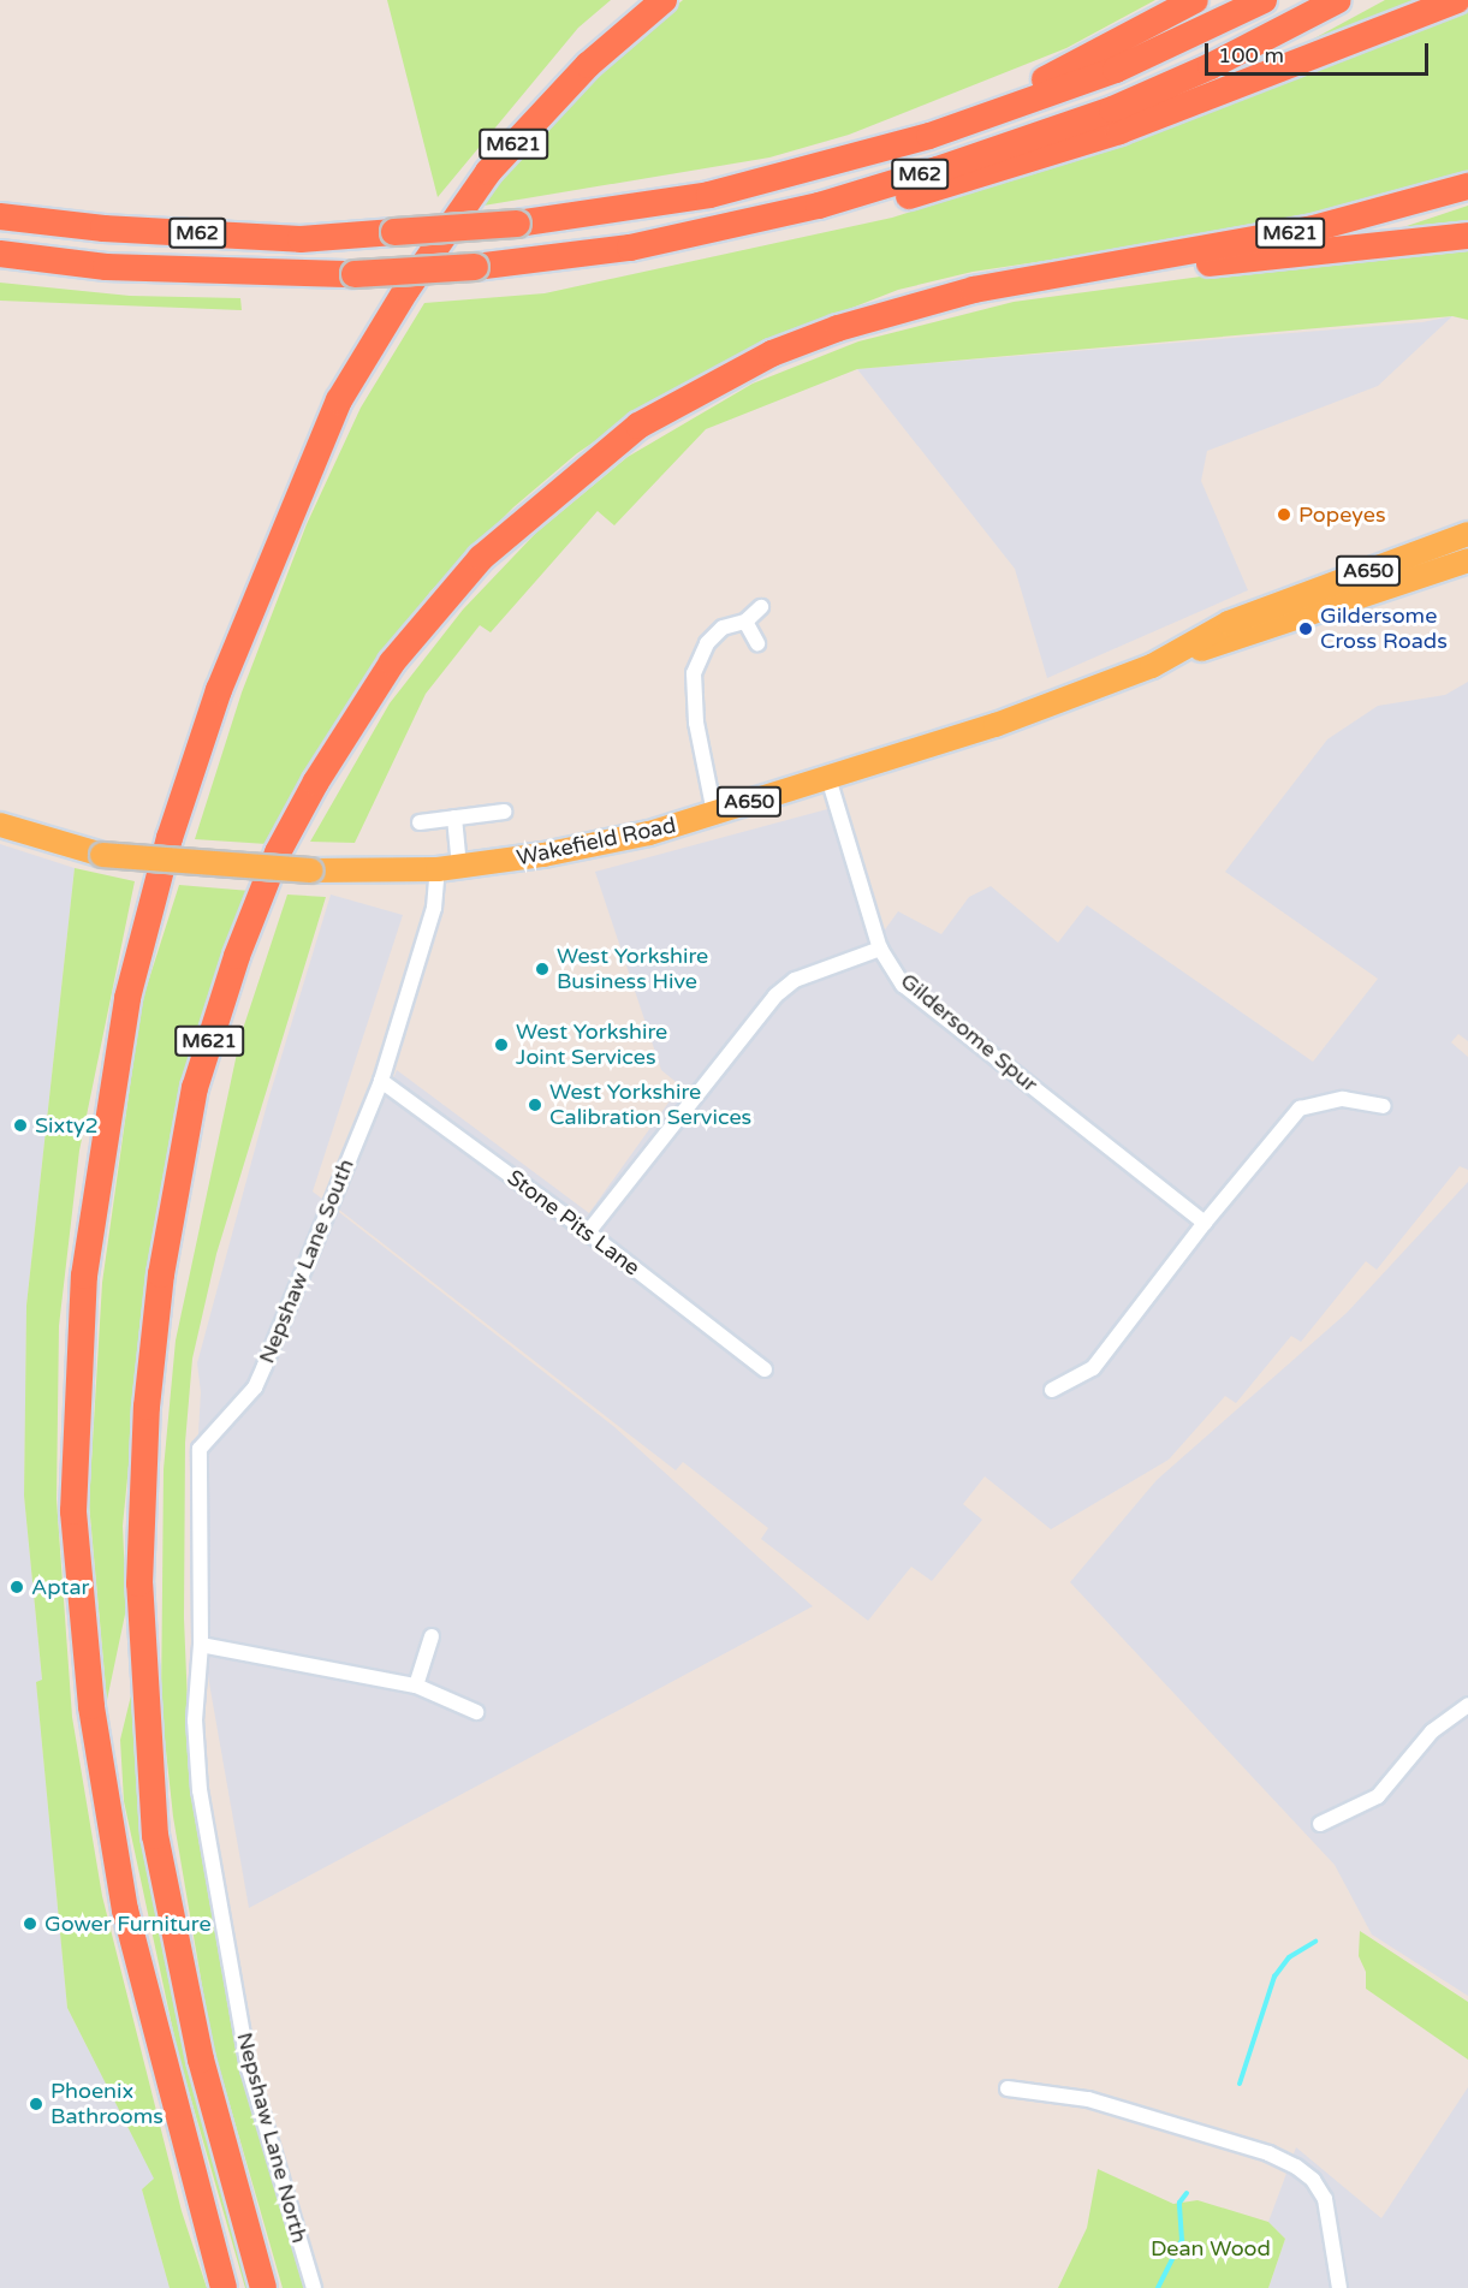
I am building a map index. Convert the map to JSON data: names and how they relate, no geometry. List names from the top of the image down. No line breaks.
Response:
{"streets":{"highway":["M621","M62"],"main road":["A650","Wakefield Road"],"street":["Gildersome Spur","Stone Pits Lane","Nepshaw Lane South","Nepshaw Lane North"]},"crossings":[["Wakefield Road","Gildersome Spur"],["Wakefield Road","Nepshaw Lane South"],["Stone Pits Lane","Nepshaw Lane South"],["Nepshaw Lane South","Nepshaw Lane North"]],"parks":["Dean Wood"],"places":["Popeyes","Gildersome Cross Roads","West Yorkshire Business Hive","West Yorkshire Joint Services","West Yorkshire Calibration Services","Sixty2","Aptar","Gower Furniture","Phoenix Bathrooms"],"scale_bar":"100 m"}
